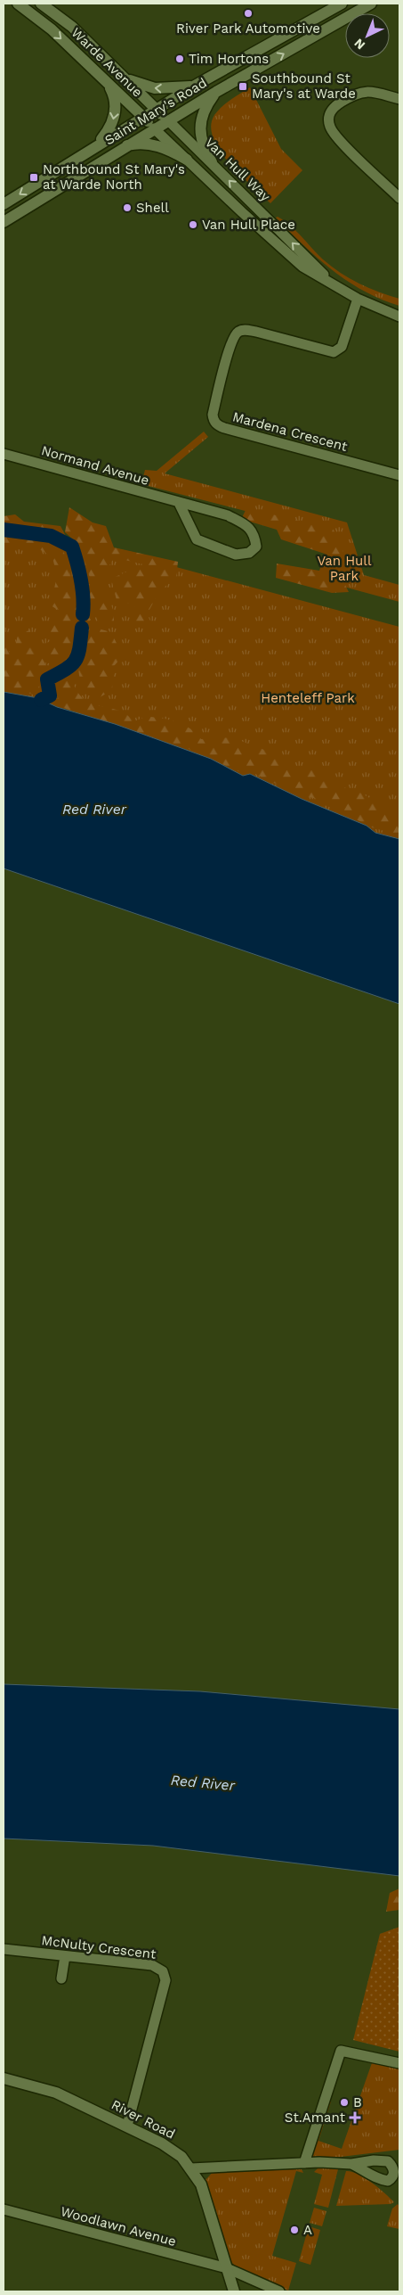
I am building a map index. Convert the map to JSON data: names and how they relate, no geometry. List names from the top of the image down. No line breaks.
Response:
{"streets":{"main road":["Warde Avenue","Saint Mary's Road","River Road"],"street":["Van Hull Way","Mardena Crescent","Normand Avenue","McNulty Crescent","Woodlawn Avenue"]},"crossings":[["Warde Avenue","Saint Mary's Road"],["Warde Avenue","Van Hull Way"],["Van Hull Way","Mardena Crescent"],["McNulty Crescent","River Road"],["River Road","Woodlawn Avenue"]],"water":["Red River"],"parks":["Van Hull Park","Henteleff Park"],"places":{"other":["River Park Automotive","Tim Hortons","Shell","Van Hull Place","B","A"],"transit":["Southbound St Mary's at Warde","Northbound St Mary's at Warde North"],"health":["St.Amant"]},"north":"bottom left"}
